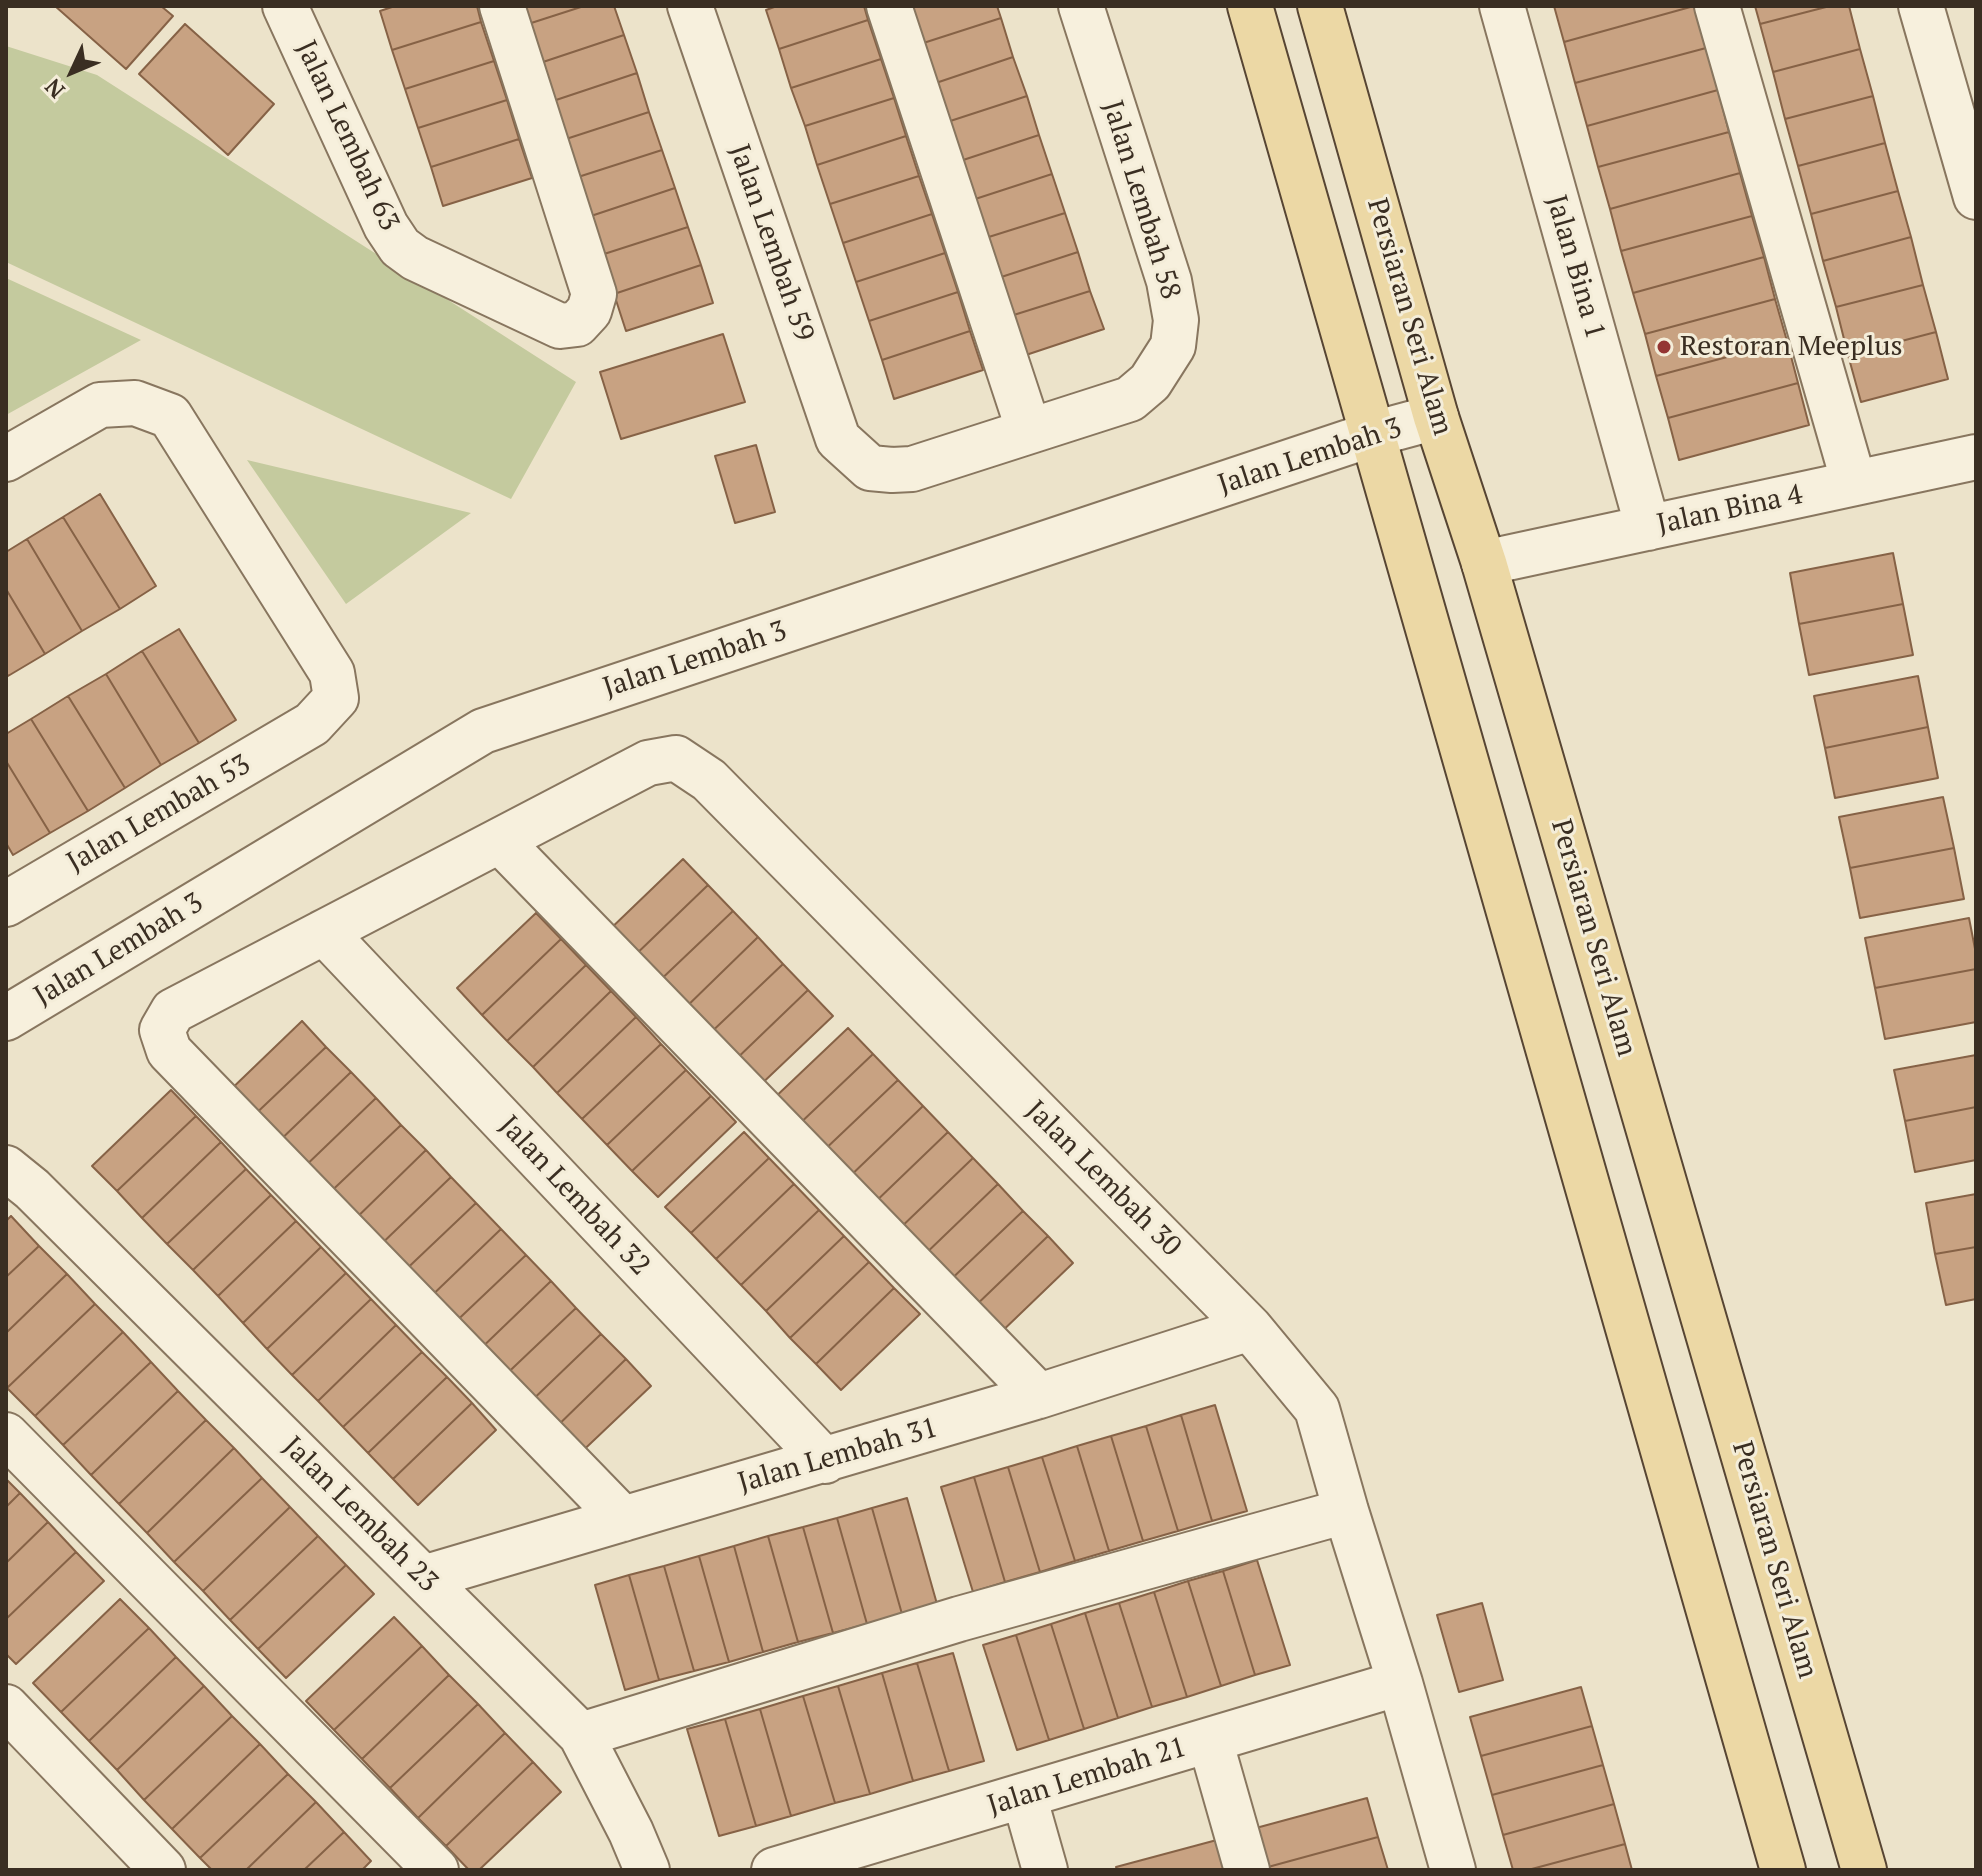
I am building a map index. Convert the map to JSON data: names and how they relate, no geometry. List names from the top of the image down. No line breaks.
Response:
{"streets":{"main road":["Persiaran Seri Alam"],"street":["Jalan Lembah 63","Jalan Lembah 58","Jalan Lembah 59","Jalan Bina 1","Jalan Lembah 3","Jalan Bina 4","Jalan Lembah 53","Jalan Lembah 30","Jalan Lembah 32","Jalan Lembah 31","Jalan Lembah 23","Jalan Lembah 21"]},"crossings":[["Jalan Lembah 58","Jalan Lembah 59"],["Jalan Bina 1","Jalan Bina 4"],["Persiaran Seri Alam","Jalan Lembah 3"],["Persiaran Seri Alam","Jalan Bina 4"],["Jalan Lembah 30","Jalan Lembah 31"],["Jalan Lembah 30","Jalan Lembah 21"],["Jalan Lembah 32","Jalan Lembah 31"],["Jalan Lembah 31","Jalan Lembah 23"]],"places":["Restoran Meeplus"],"north":"bottom left"}
